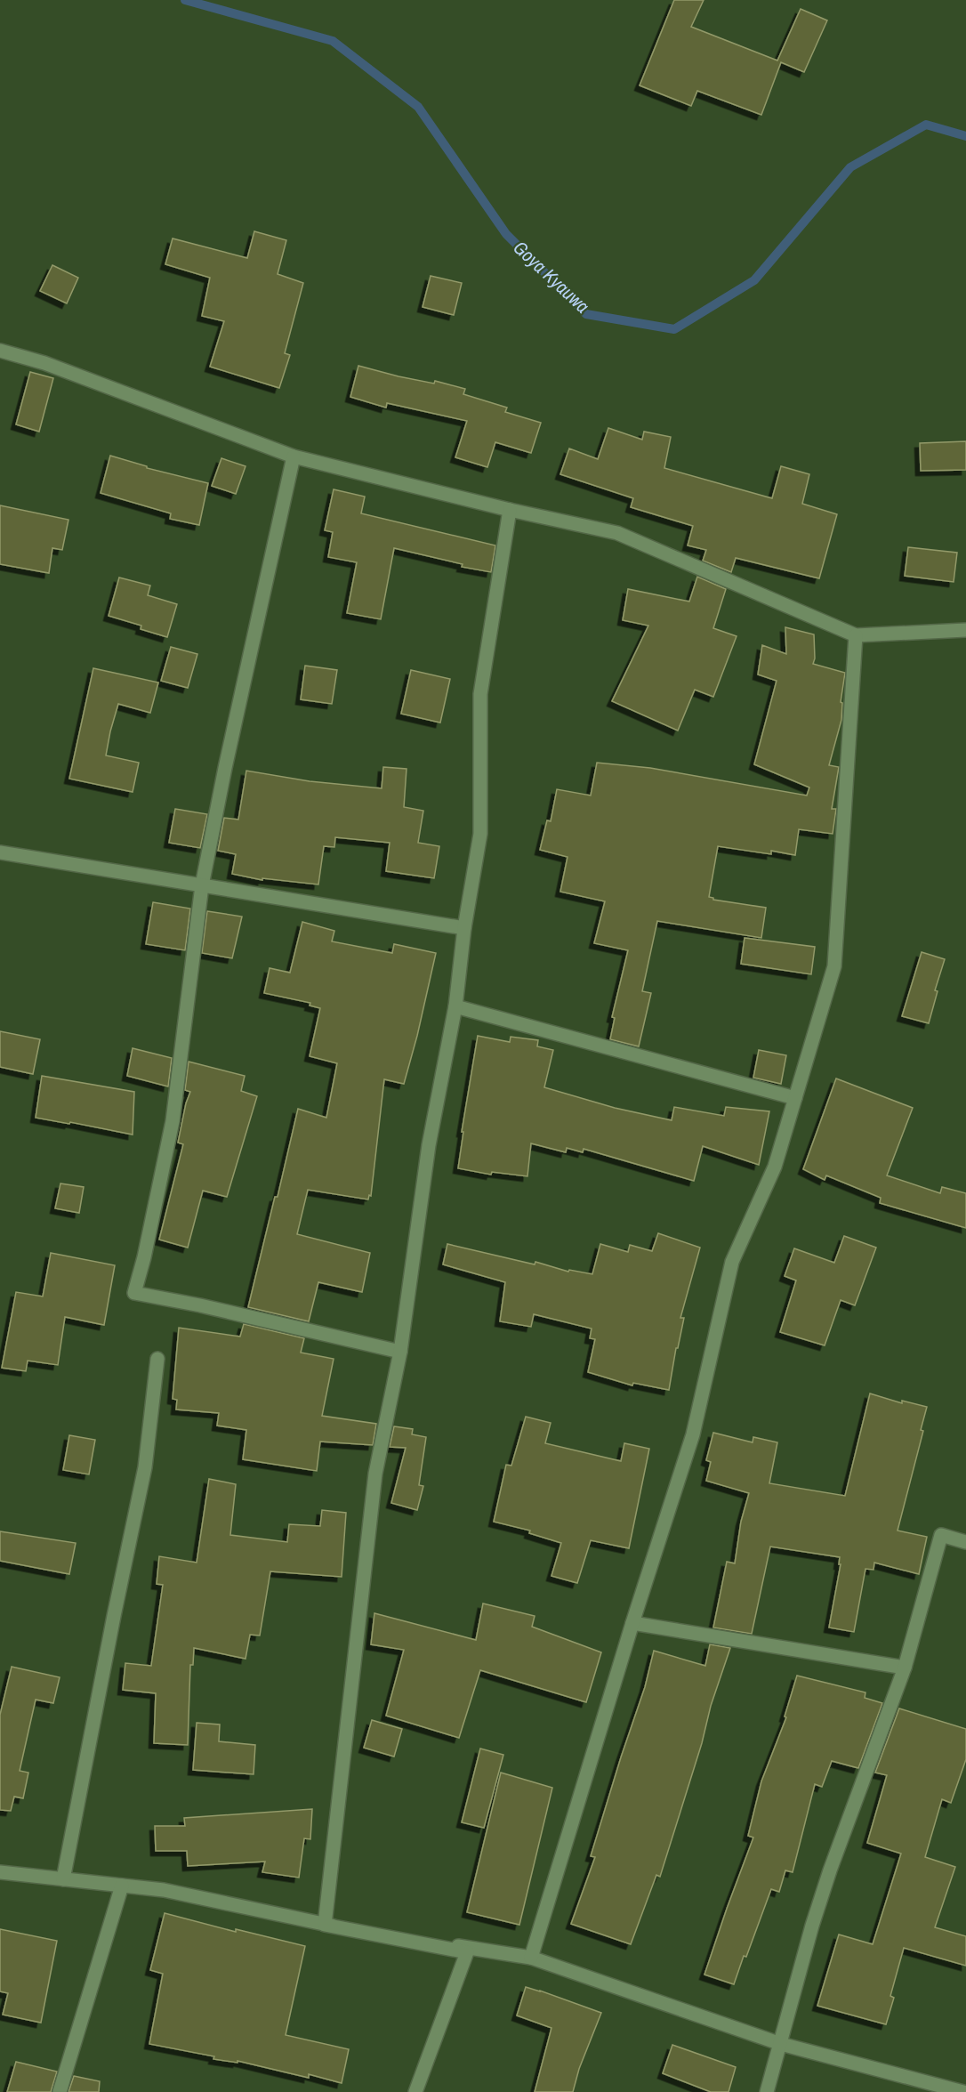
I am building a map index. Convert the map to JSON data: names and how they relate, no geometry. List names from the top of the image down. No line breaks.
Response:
{"water":["Goya Kyauwa"]}
